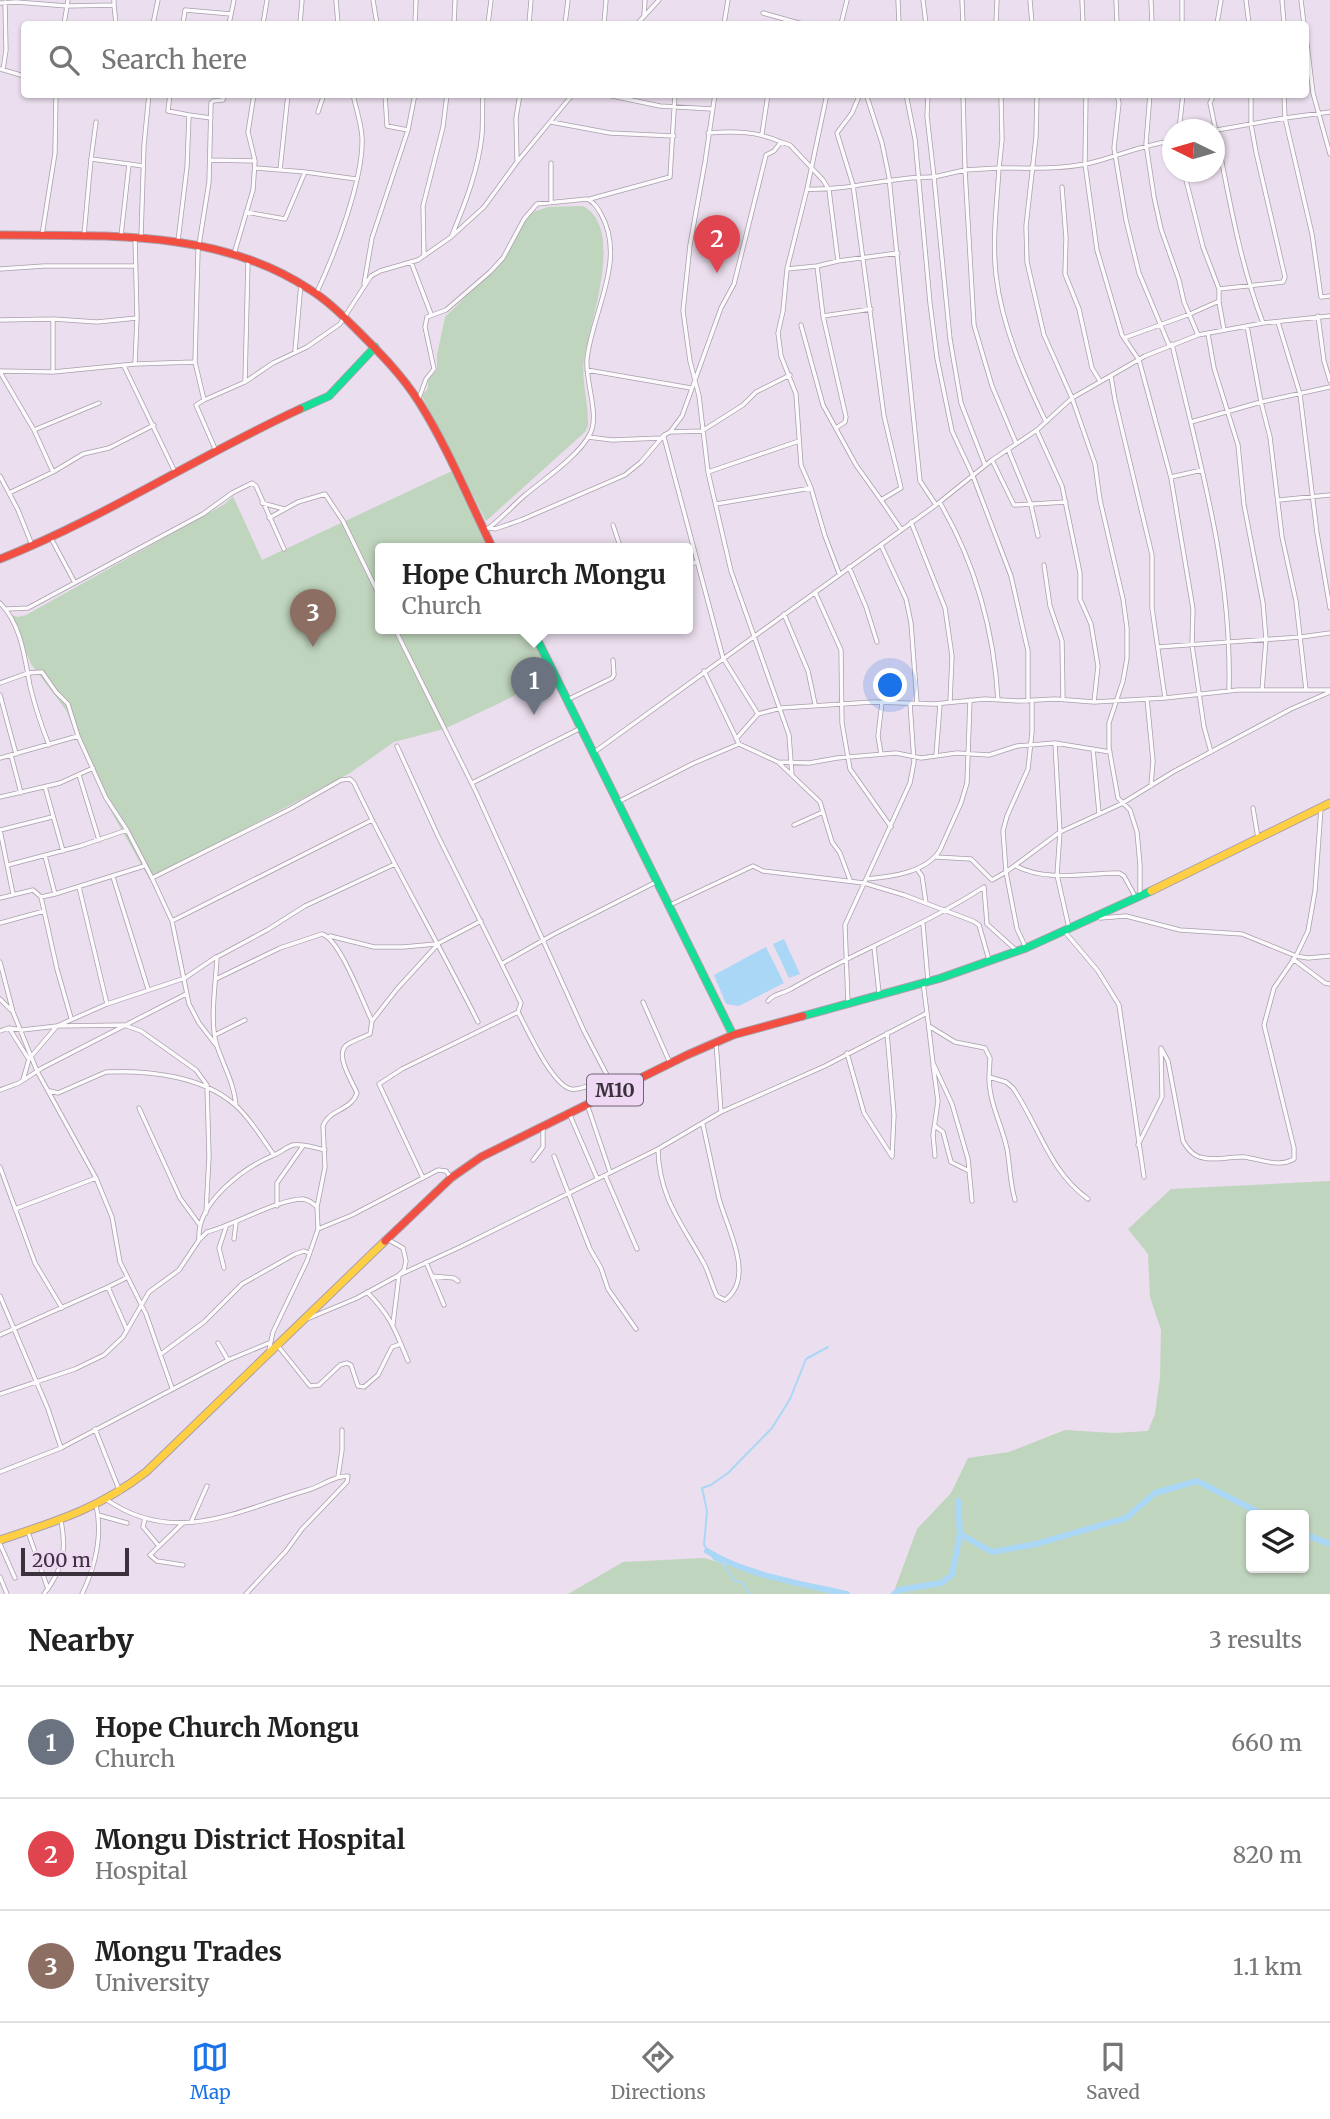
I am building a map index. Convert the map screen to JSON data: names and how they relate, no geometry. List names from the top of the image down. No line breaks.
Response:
{"streets":{"main road":["M10"]},"scale_bar":"200 m","north":"left","page":{"search":"Search here","pins":["2","3","1"],"popup":["Hope Church Mongu","Church"],"scale":"200 m","heading":["Nearby","3 results"],"list":[{"mark":"1","name":"Hope Church Mongu","note":"Church","value":"660 m"},{"mark":"2","name":"Mongu District Hospital","note":"Hospital","value":"820 m"},{"mark":"3","name":"Mongu Trades","note":"University","value":"1.1 km"}],"nav":["Map","Directions","Saved"]}}
